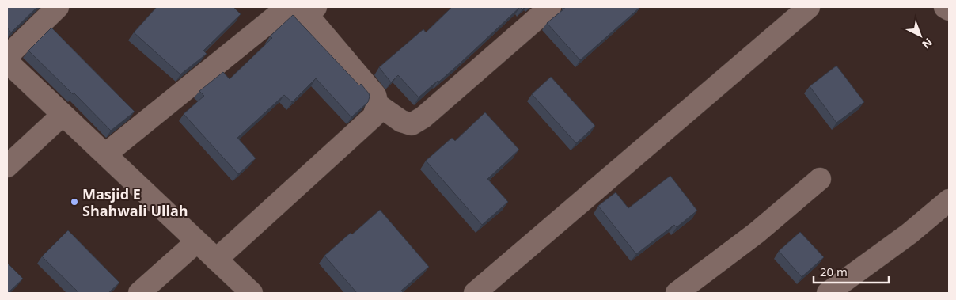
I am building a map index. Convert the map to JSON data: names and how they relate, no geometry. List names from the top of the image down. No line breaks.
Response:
{"places":["Masjid E Shahwali Ullah"],"scale_bar":"20 m","north":"bottom right"}
